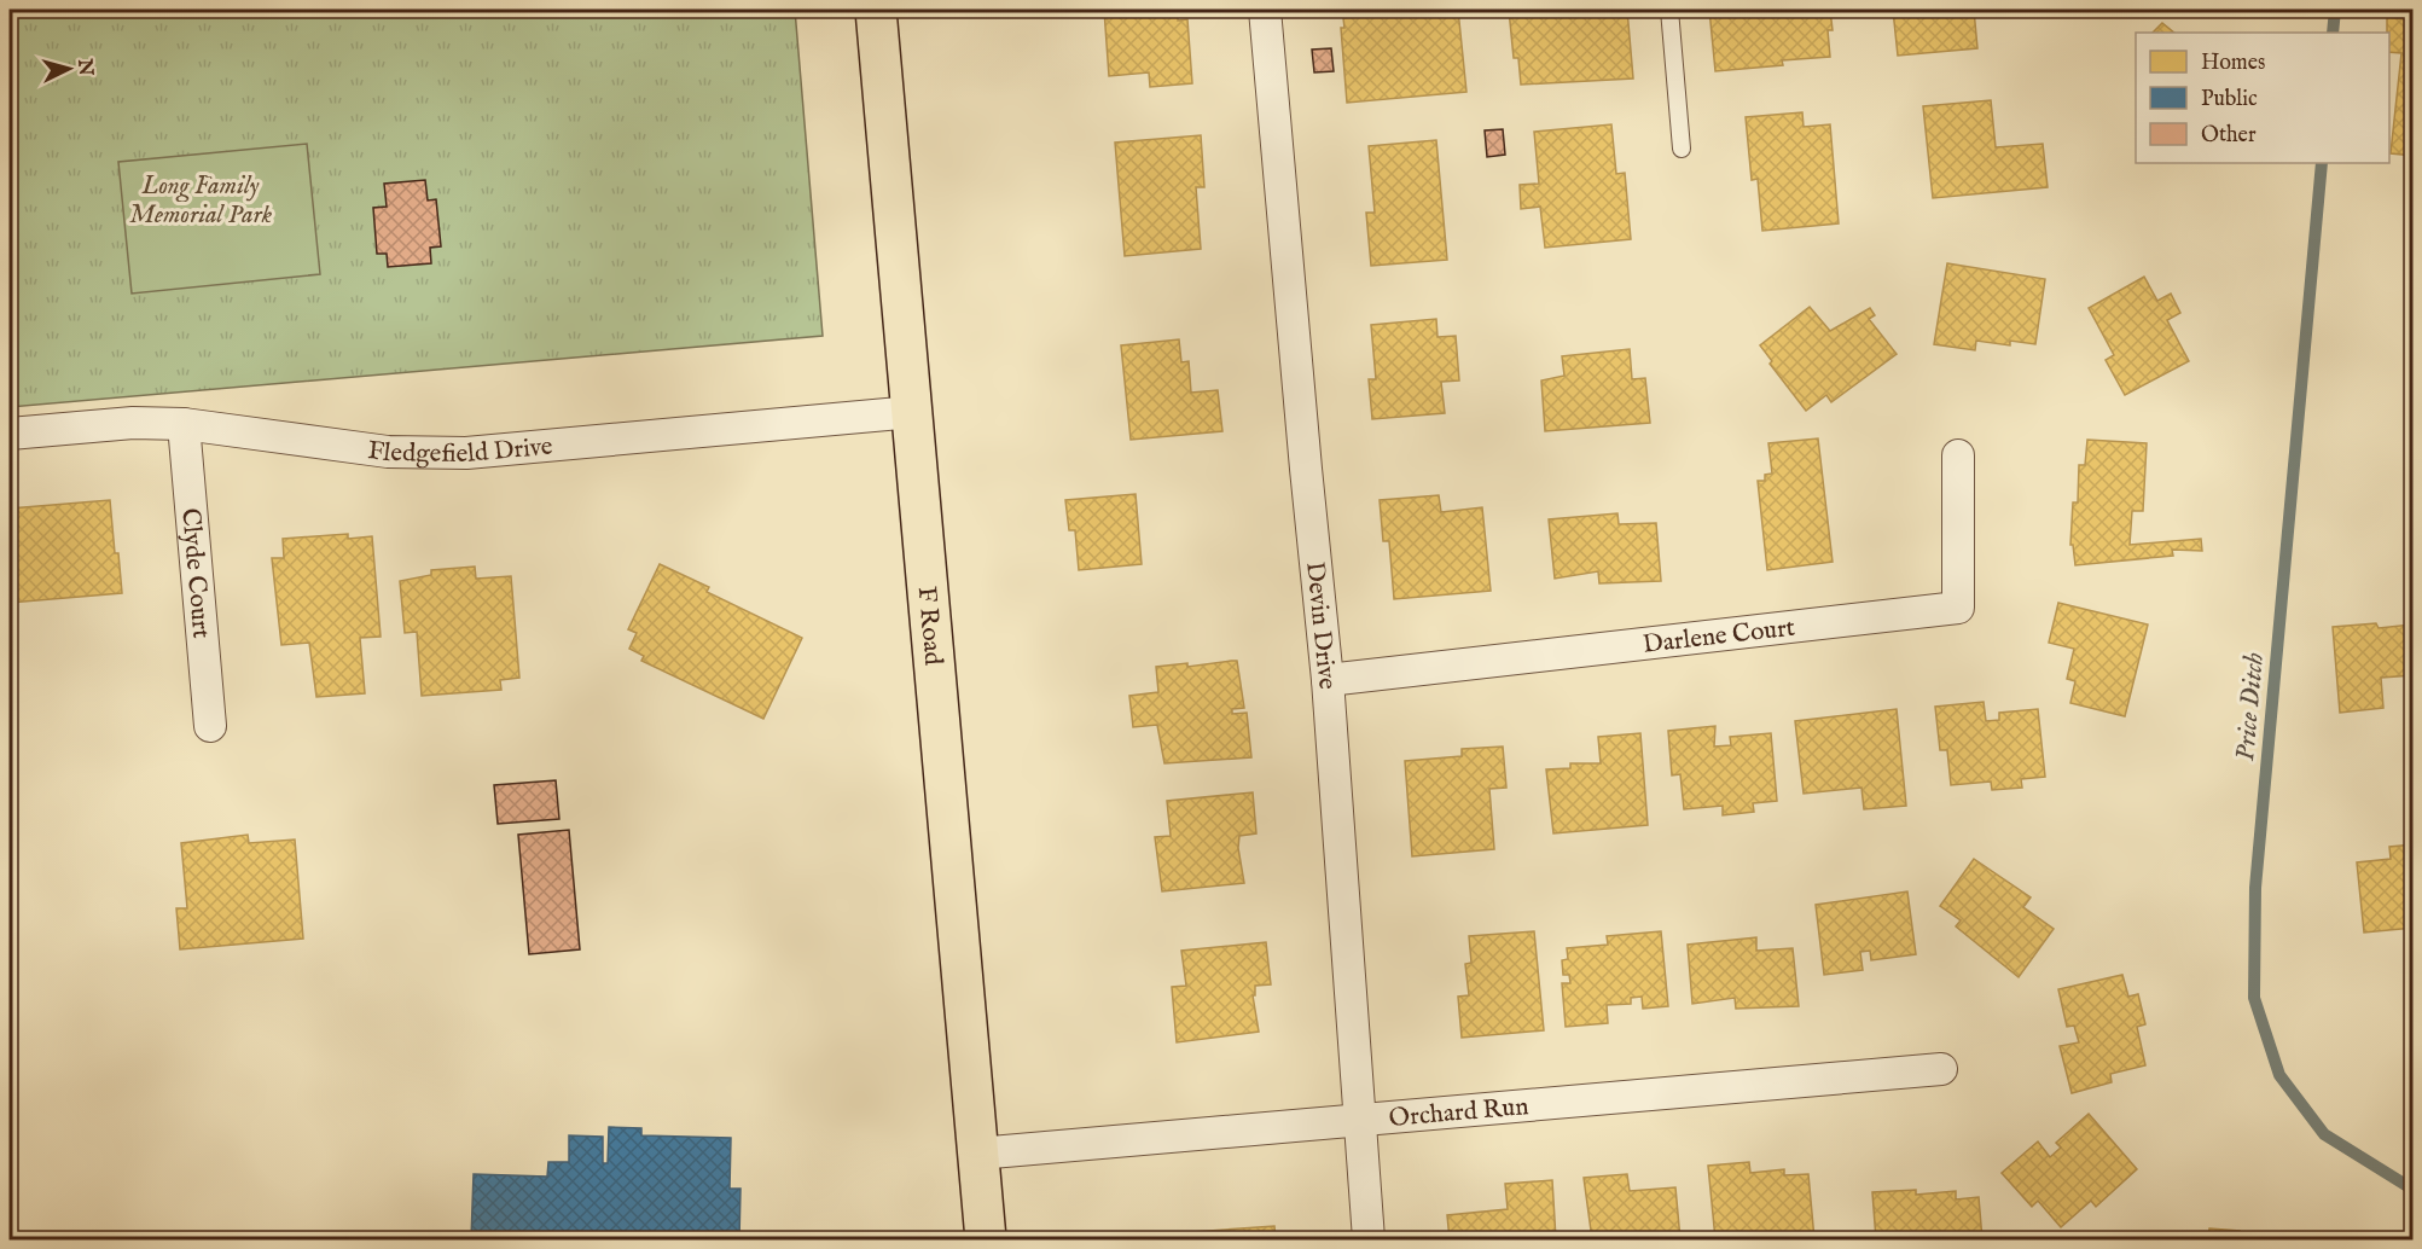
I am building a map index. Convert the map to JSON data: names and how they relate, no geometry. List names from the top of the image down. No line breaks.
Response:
{"streets":{"main road":["F Road"],"street":["Fledgefield Drive","Clyde Court","Devin Drive","Darlene Court","Orchard Run"]},"crossings":[["Fledgefield Drive","Clyde Court"],["Fledgefield Drive","F Road"],["F Road","Orchard Run"],["Devin Drive","Darlene Court"],["Devin Drive","Orchard Run"]],"water":["Price Ditch"],"parks":["Long Family Memorial Park"],"legend":["Homes","Public","Other"],"north":"right"}
